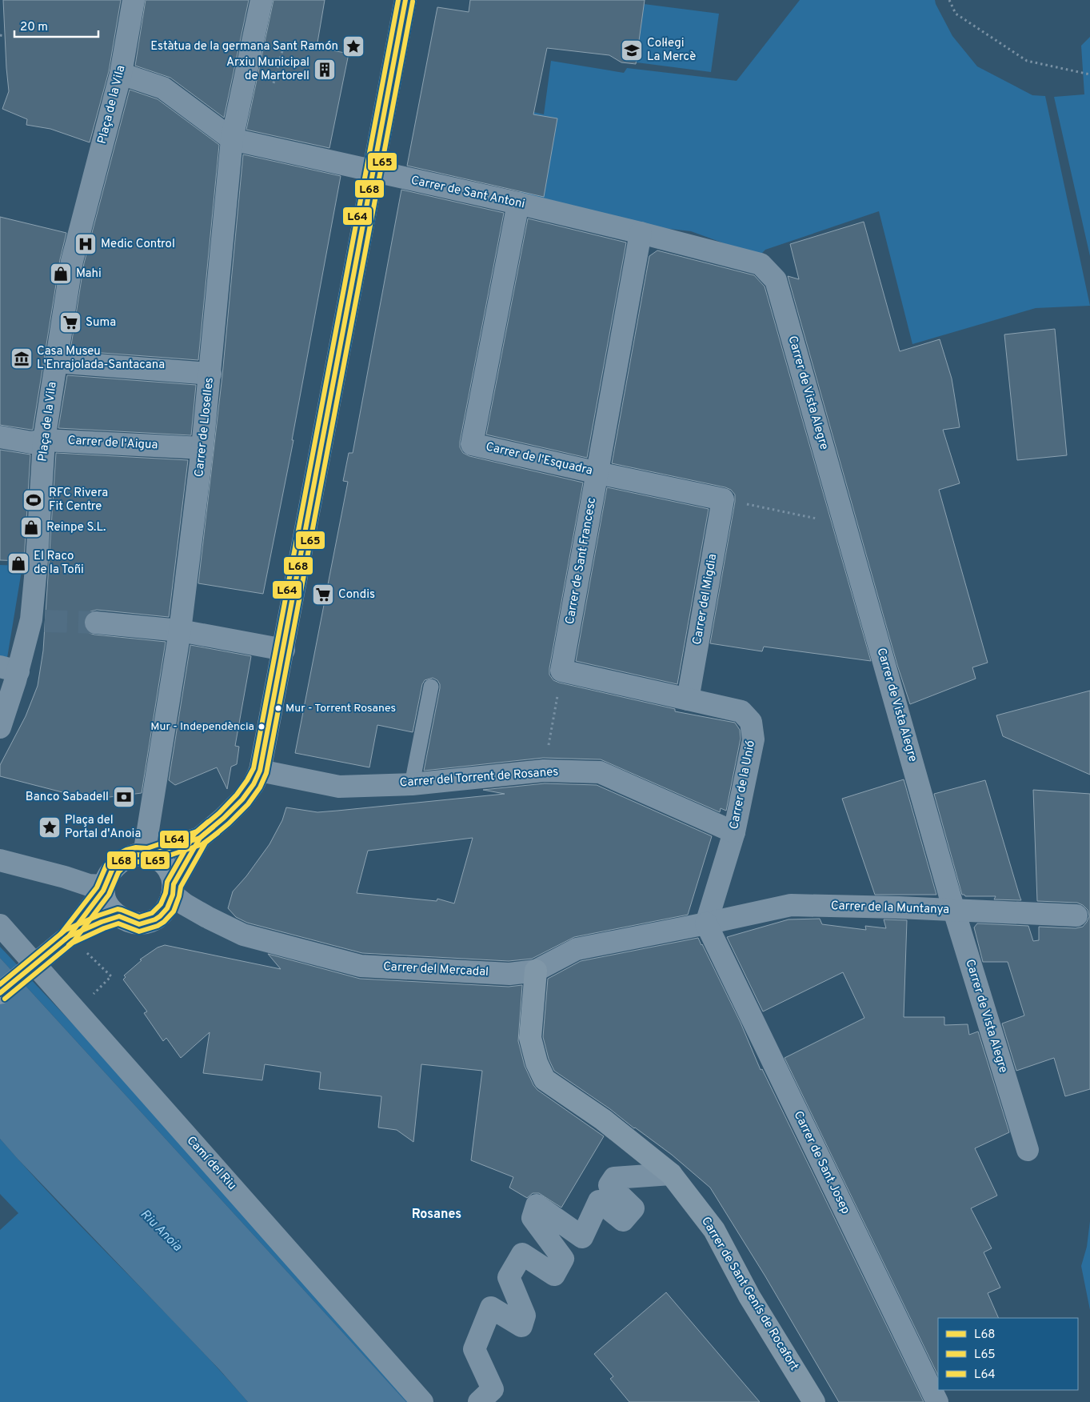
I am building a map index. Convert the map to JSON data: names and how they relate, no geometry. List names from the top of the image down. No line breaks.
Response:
{"streets":{"main road":["Carrer de Sant Genís de Rocafort"],"street":["Plaça de la Vila","Carrer de Sant Antoni","Carrer de Vista Alegre","Carrer de Lloselles","Carrer de l'Aigua","Carrer de l'Esquadra","Carrer de Sant Francesc","Carrer del Migdia","Carrer del Torrent de Rosanes","Carrer de la Unió","Carrer de la Muntanya","Carrer del Mercadal","Carrer de Sant Josep","Camí del Riu"]},"crossings":[["Plaça de la Vila","Carrer de Sant Antoni"],["Plaça de la Vila","Carrer de l'Aigua"],["Carrer de Sant Antoni","Carrer de Vista Alegre"],["Carrer de Sant Antoni","Carrer de Lloselles"],["Carrer de Sant Antoni","Carrer de l'Esquadra"],["Carrer de Sant Antoni","Carrer de Sant Francesc"],["Carrer de Vista Alegre","Carrer de la Muntanya"],["Carrer de Lloselles","Carrer de l'Aigua"],["Carrer de Lloselles","Carrer del Mercadal"],["Carrer de l'Esquadra","Carrer de Sant Francesc"],["Carrer de l'Esquadra","Carrer del Migdia"],["Carrer de Sant Francesc","Carrer de la Unió"],["Carrer del Migdia","Carrer de la Unió"],["Carrer del Torrent de Rosanes","Carrer de la Unió"],["Carrer de la Unió","Carrer de la Muntanya"],["Carrer de la Unió","Carrer del Mercadal"],["Carrer de la Unió","Carrer de Sant Josep"],["Carrer de la Muntanya","Carrer del Mercadal"],["Carrer de la Muntanya","Carrer de Sant Josep"],["Carrer del Mercadal","Carrer de Sant Josep"],["Carrer del Mercadal","Carrer de Sant Genís de Rocafort"]],"districts":["Rosanes"],"water":["Riu Anoia"],"places":{"place":["Estàtua de la germana Sant Ramón","Plaça del Portal d'Anoia"],"school or university":["Col·legi La Mercè"],"building":["Arxiu Municipal de Martorell"],"hospital":["Medic Control"],"shop":["Mahi","Reinpe S.L.","El Raco de la Toñi"],"supermarket":["Suma","Condis"],"museum":["Casa Museu L'Enrajolada-Santacana"],"sports":["RFC Rivera Fit Centre"],"other":["Mur - Torrent Rosanes","Mur - Independència"],"bank":["Banco Sabadell"]},"lines":["transit line L68","transit line L64","transit line L65"],"legend":["L68","L65","L64"],"scale_bar":"20 m"}
